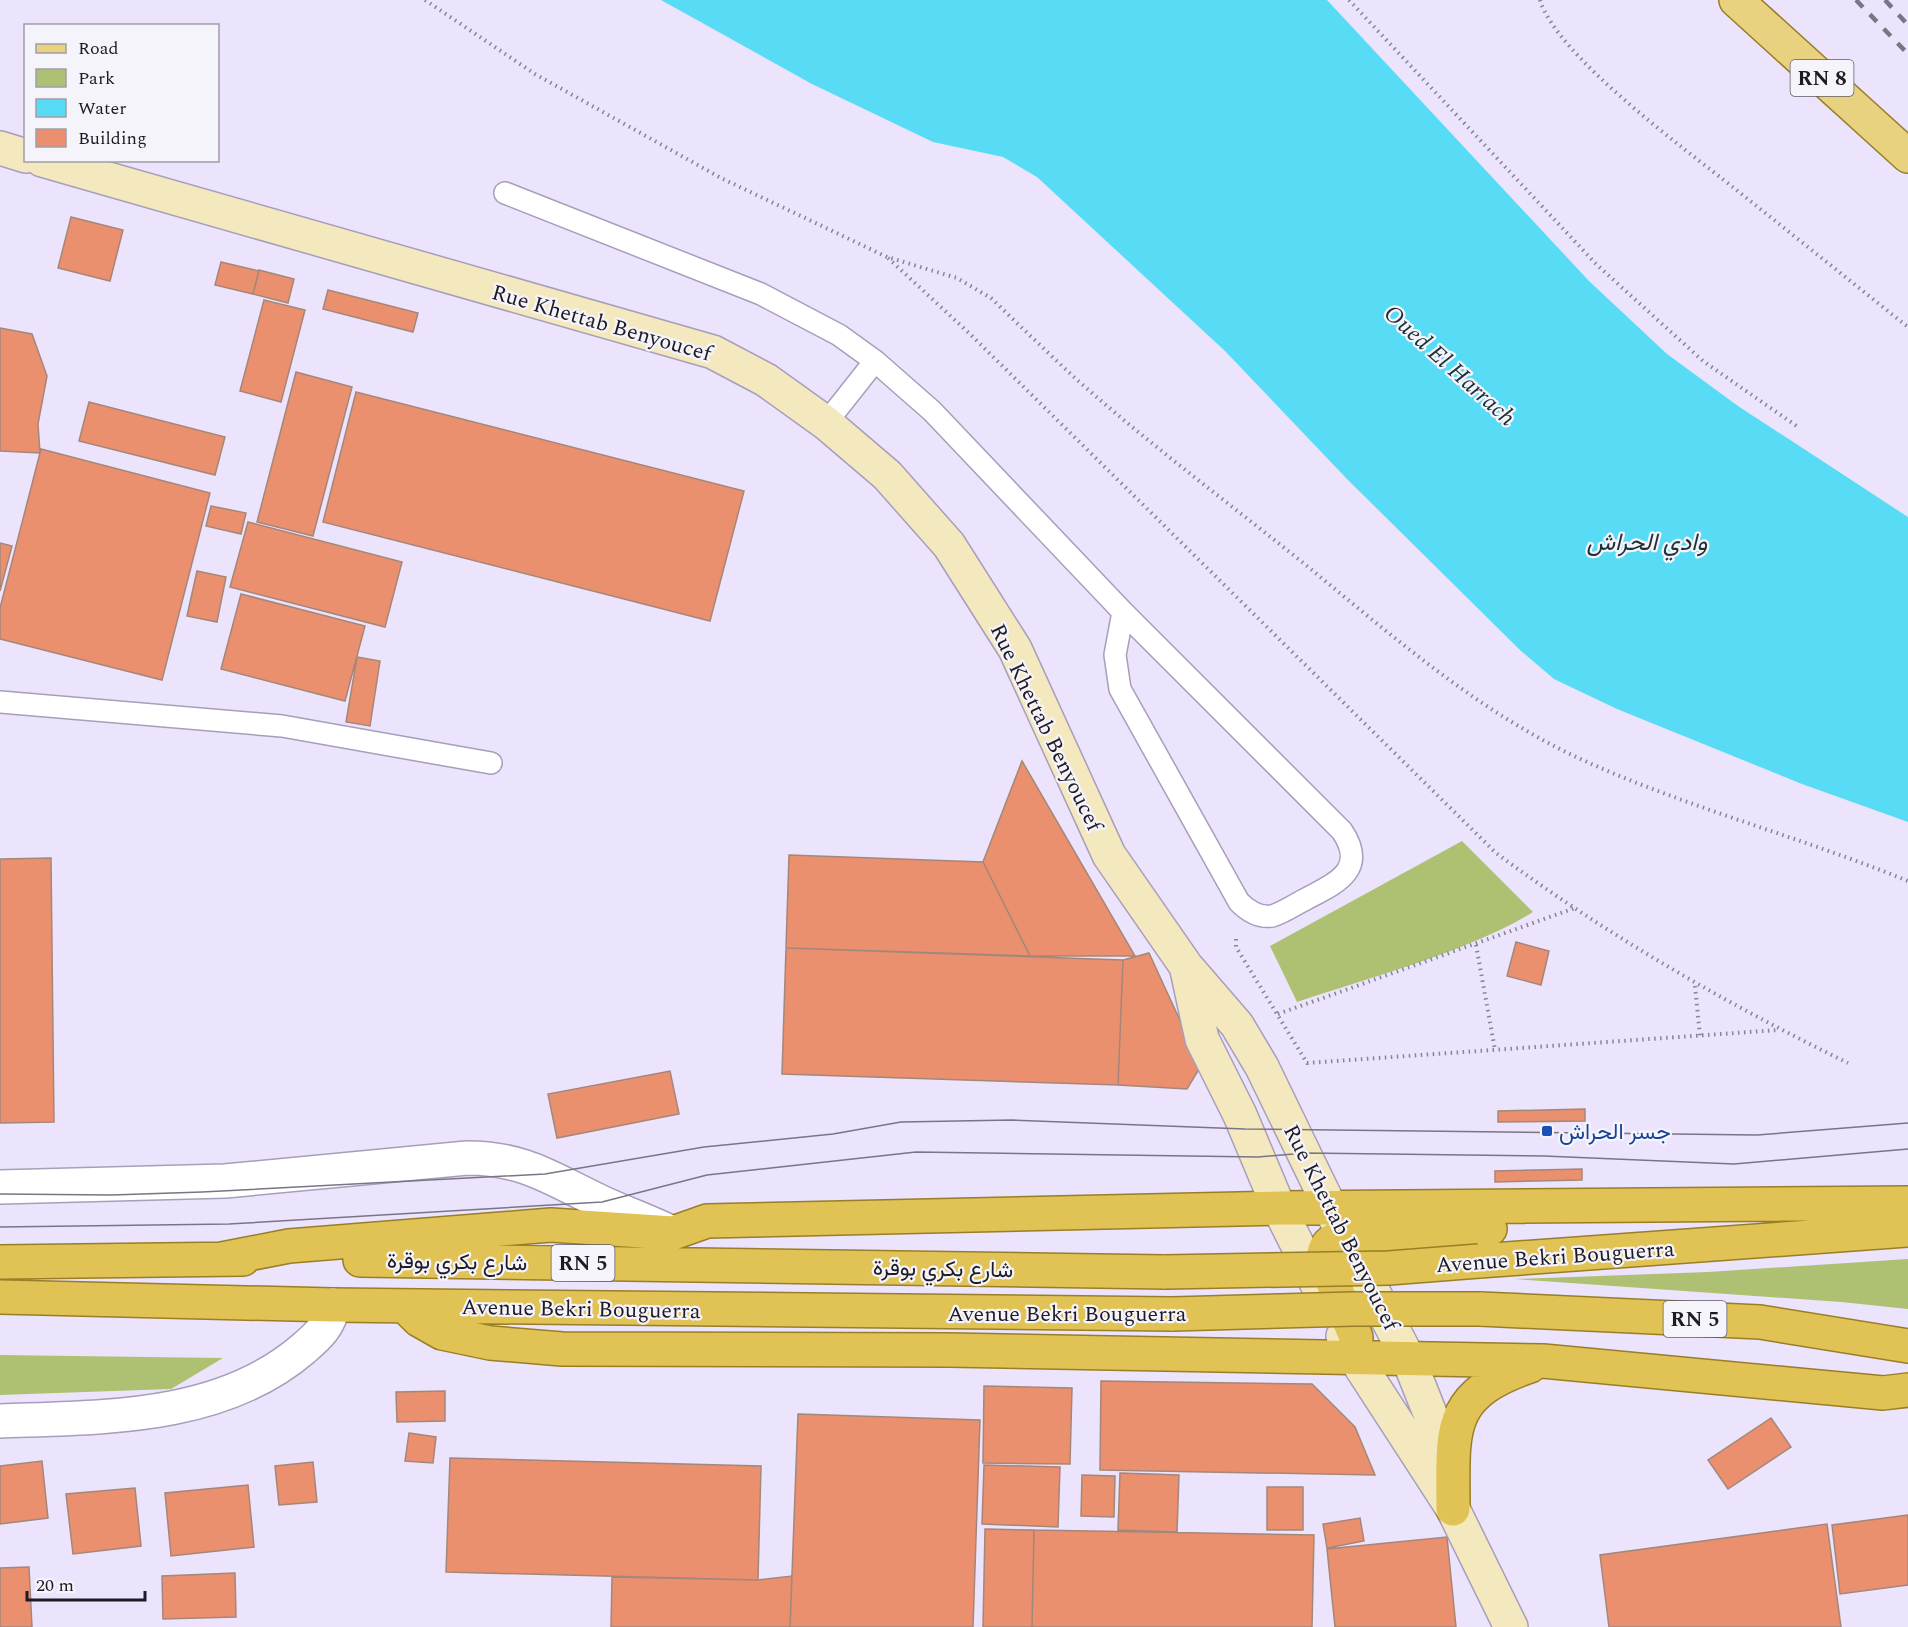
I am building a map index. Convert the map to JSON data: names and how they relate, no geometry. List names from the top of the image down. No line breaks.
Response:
{"streets":{"highway":["Avenue Bekri Bouguerra","شارع بكري بوقرة","RN 5"],"main road":["RN 8","Rue Khettab Benyoucef"]},"crossings":[["Avenue Bekri Bouguerra","شارع بكري بوقرة"]],"water":["Oued El Harrach","وادي الحراش"],"places":{"transit":["جسر الحراش"]},"legend":["Road","Park","Water","Building"],"scale_bar":"20 m"}
